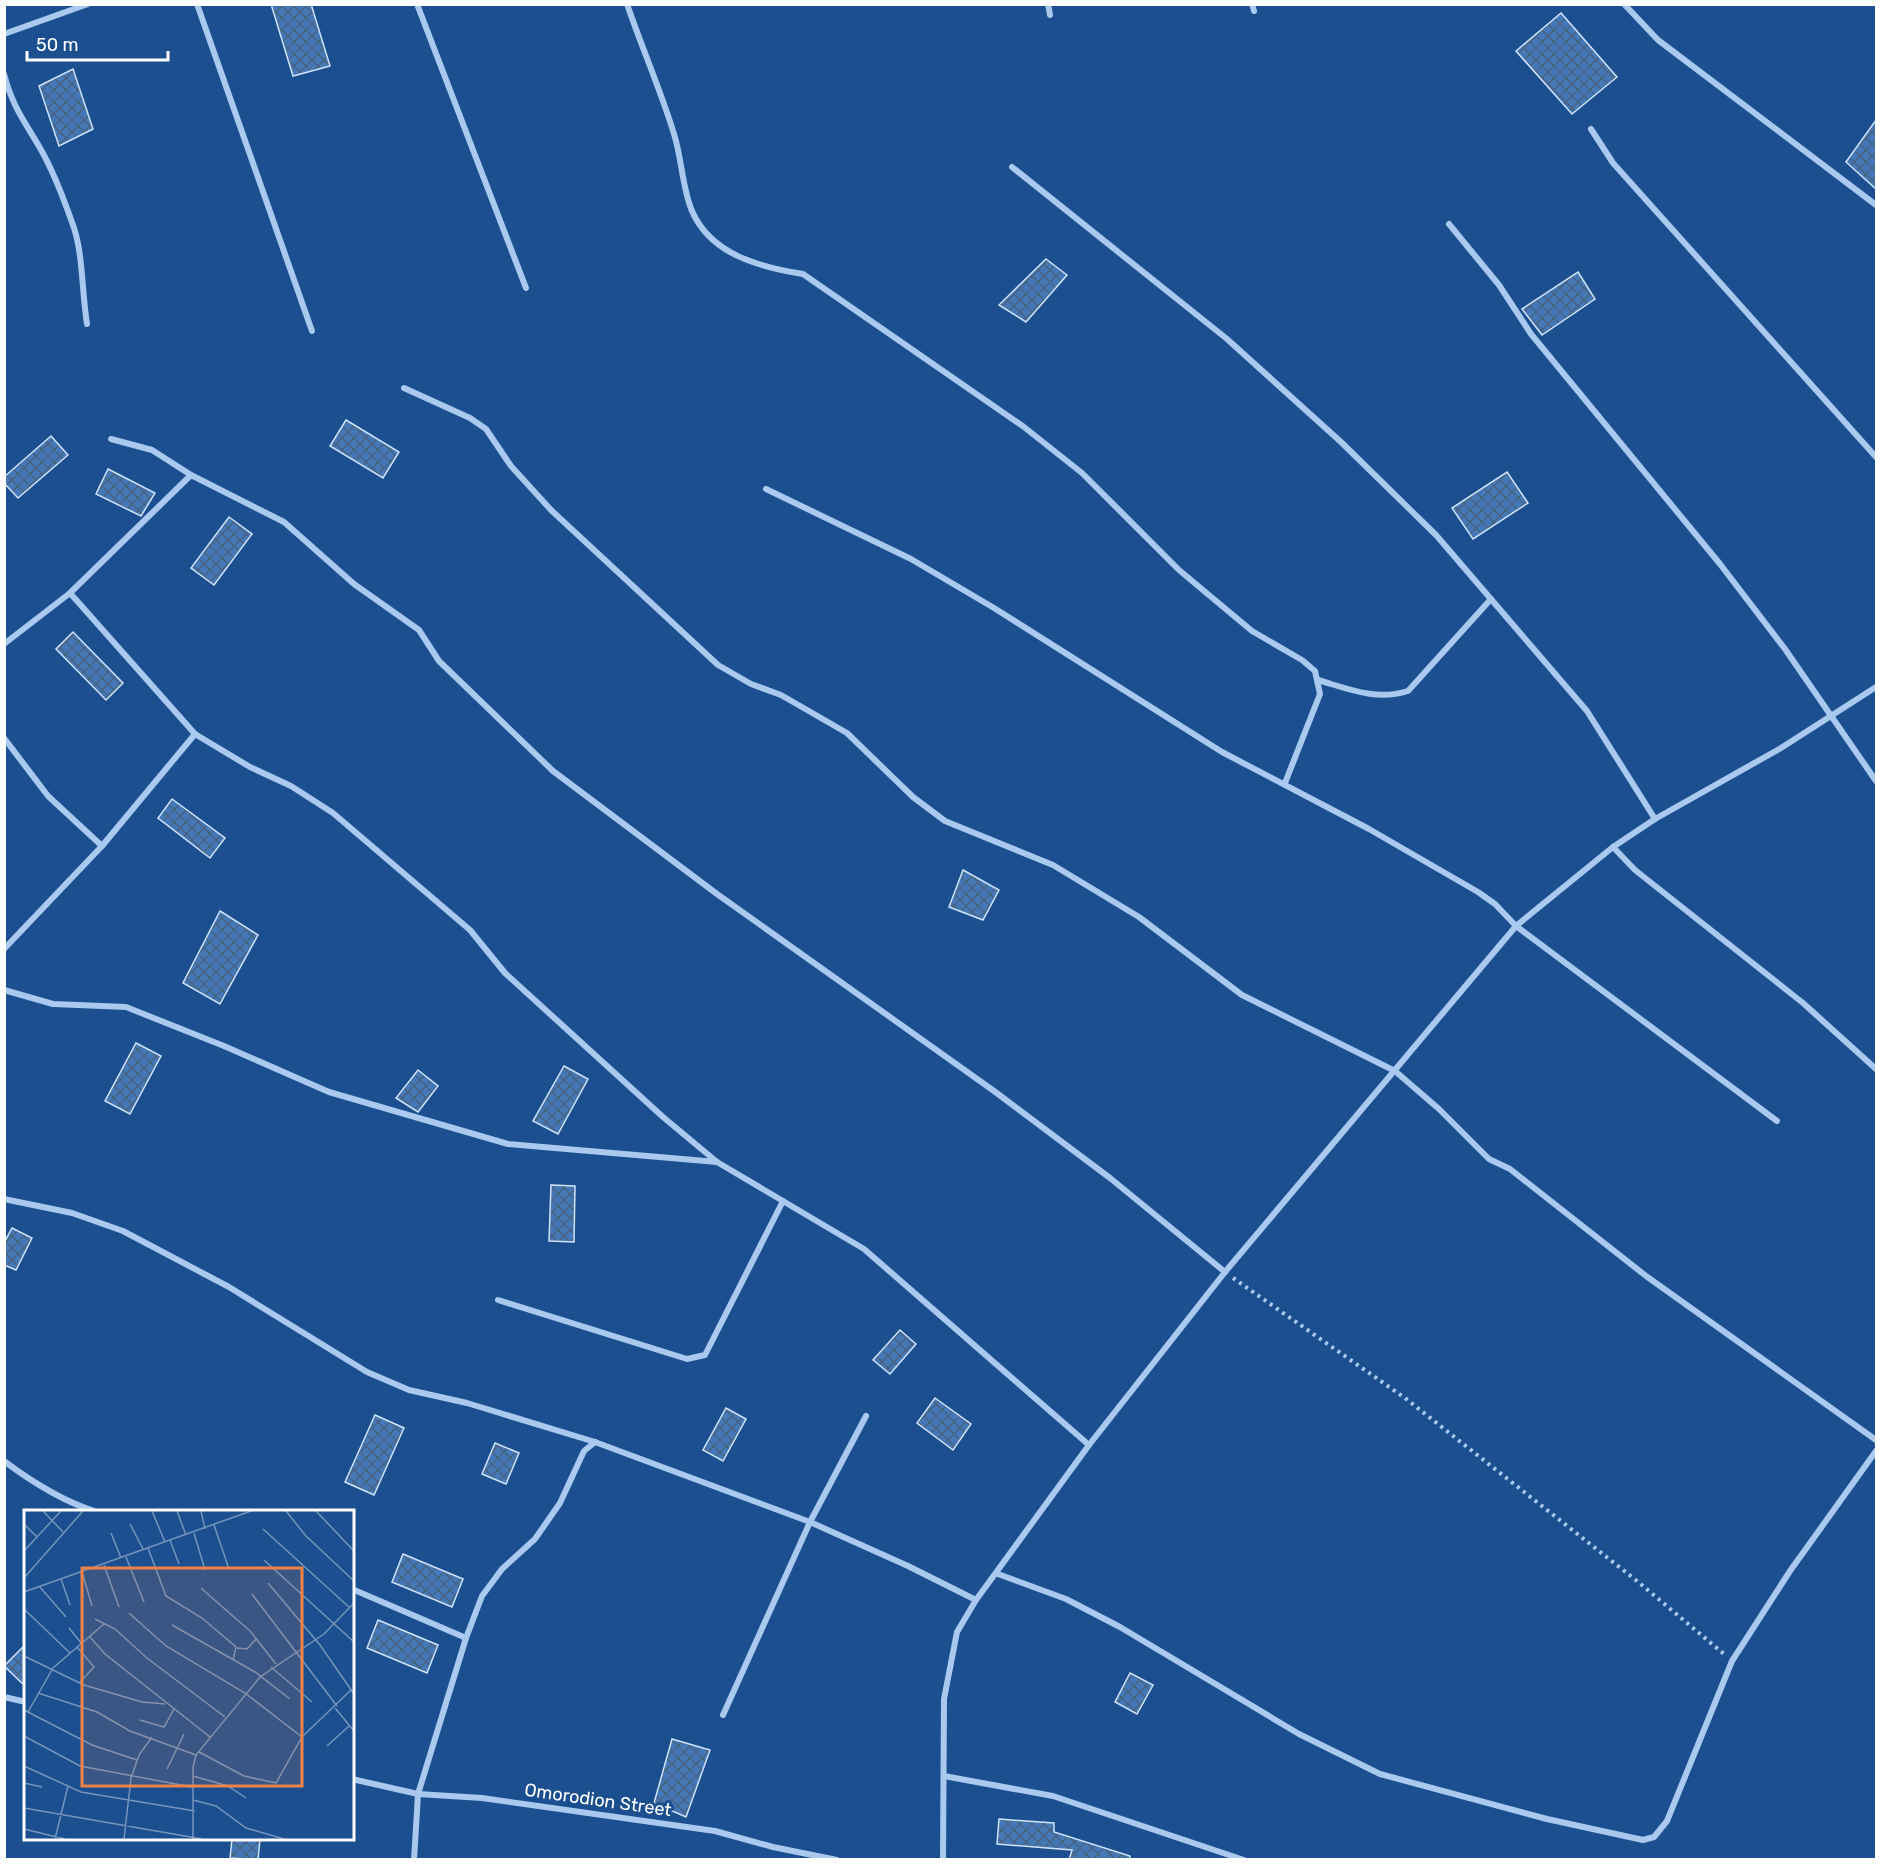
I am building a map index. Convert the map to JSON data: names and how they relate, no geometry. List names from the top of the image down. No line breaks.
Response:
{"streets":{"street":["Omorodion Street"]},"scale_bar":"50 m"}
